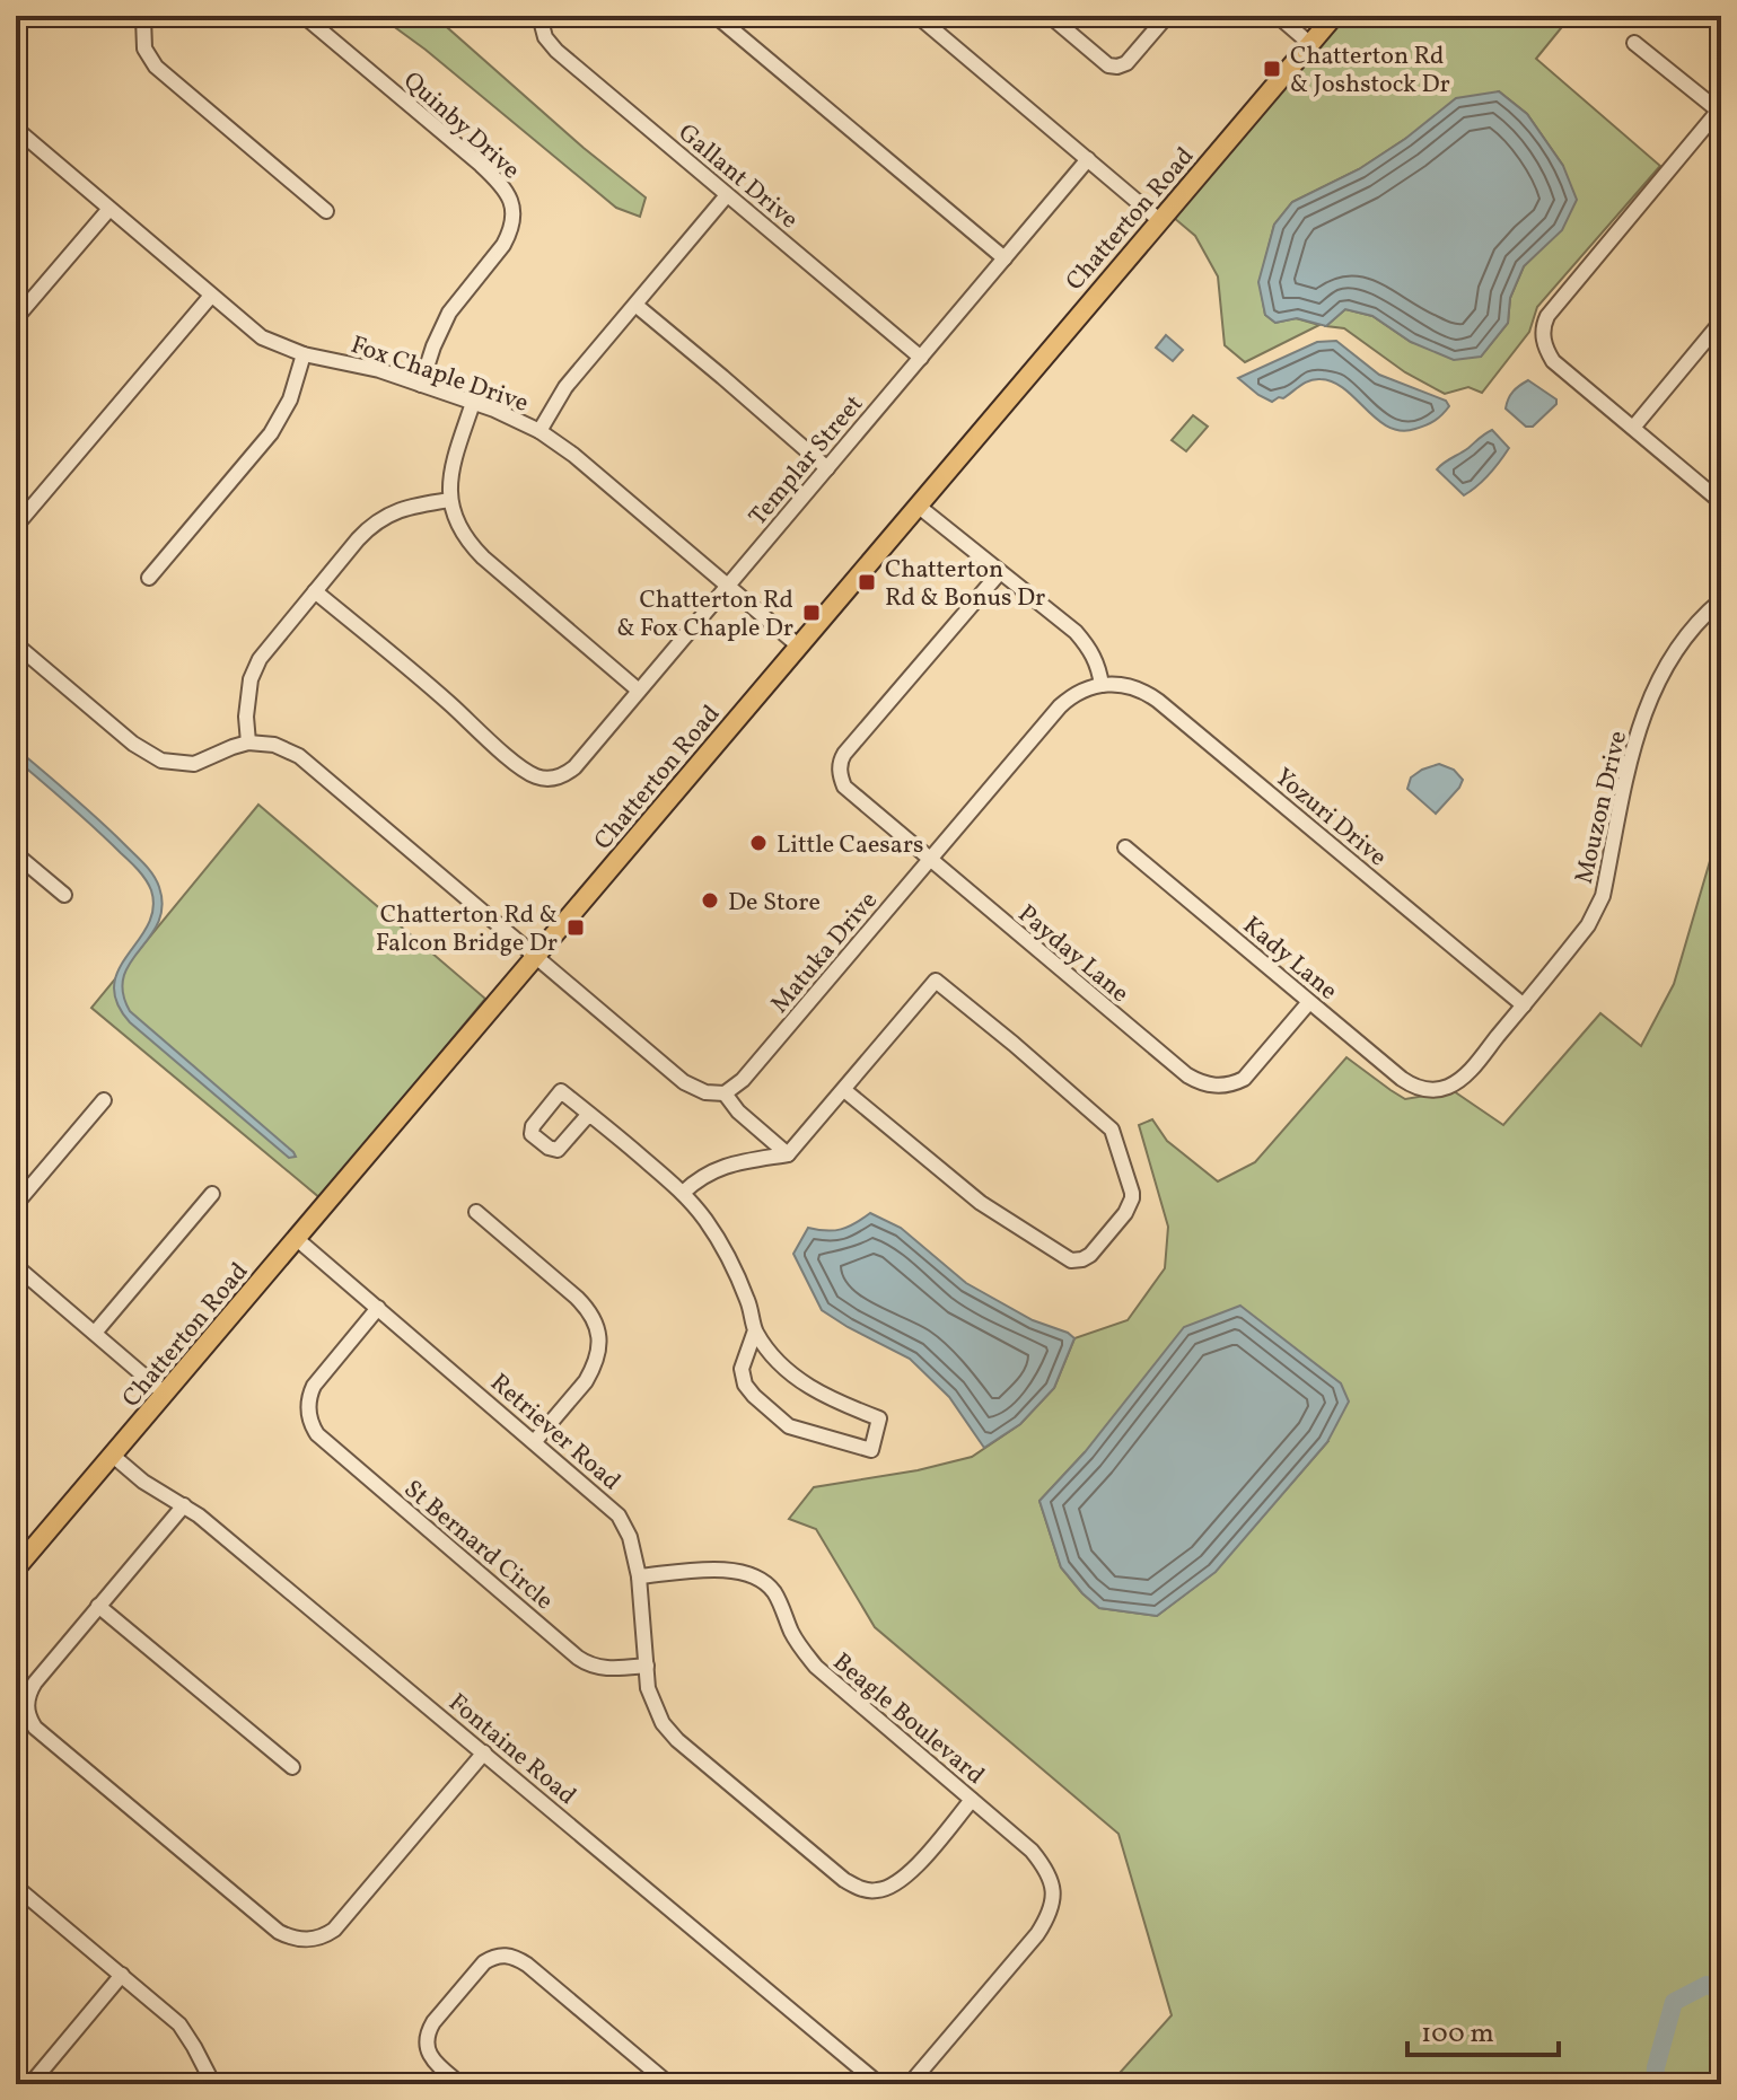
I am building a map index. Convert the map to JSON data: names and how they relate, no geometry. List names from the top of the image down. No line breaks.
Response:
{"streets":{"main road":["Chatterton Road"],"street":["Quinby Drive","Gallant Drive","Fox Chaple Drive","Templar Street","Mouzon Drive","Yozuri Drive","Matuka Drive","Payday Lane","Kady Lane","Retriever Road","St Bernard Circle","Beagle Boulevard","Fontaine Road"]},"crossings":[["Quinby Drive","Fox Chaple Drive"],["Gallant Drive","Templar Street"],["Chatterton Road","Fox Chaple Drive"],["Chatterton Road","Retriever Road"],["Chatterton Road","Fontaine Road"],["Fox Chaple Drive","Templar Street"],["Mouzon Drive","Yozuri Drive"],["Mouzon Drive","Kady Lane"],["Yozuri Drive","Matuka Drive"],["Matuka Drive","Payday Lane"],["Payday Lane","Kady Lane"],["Retriever Road","St Bernard Circle"],["Retriever Road","Beagle Boulevard"]],"places":{"transit":["Chatterton Rd & Joshstock Dr","Chatterton Rd & Bonus Dr","Chatterton Rd & Fox Chaple Dr","Chatterton Rd & Falcon Bridge Dr"],"other":["Little Caesars","De Store"]},"scale_bar":"100 m"}
